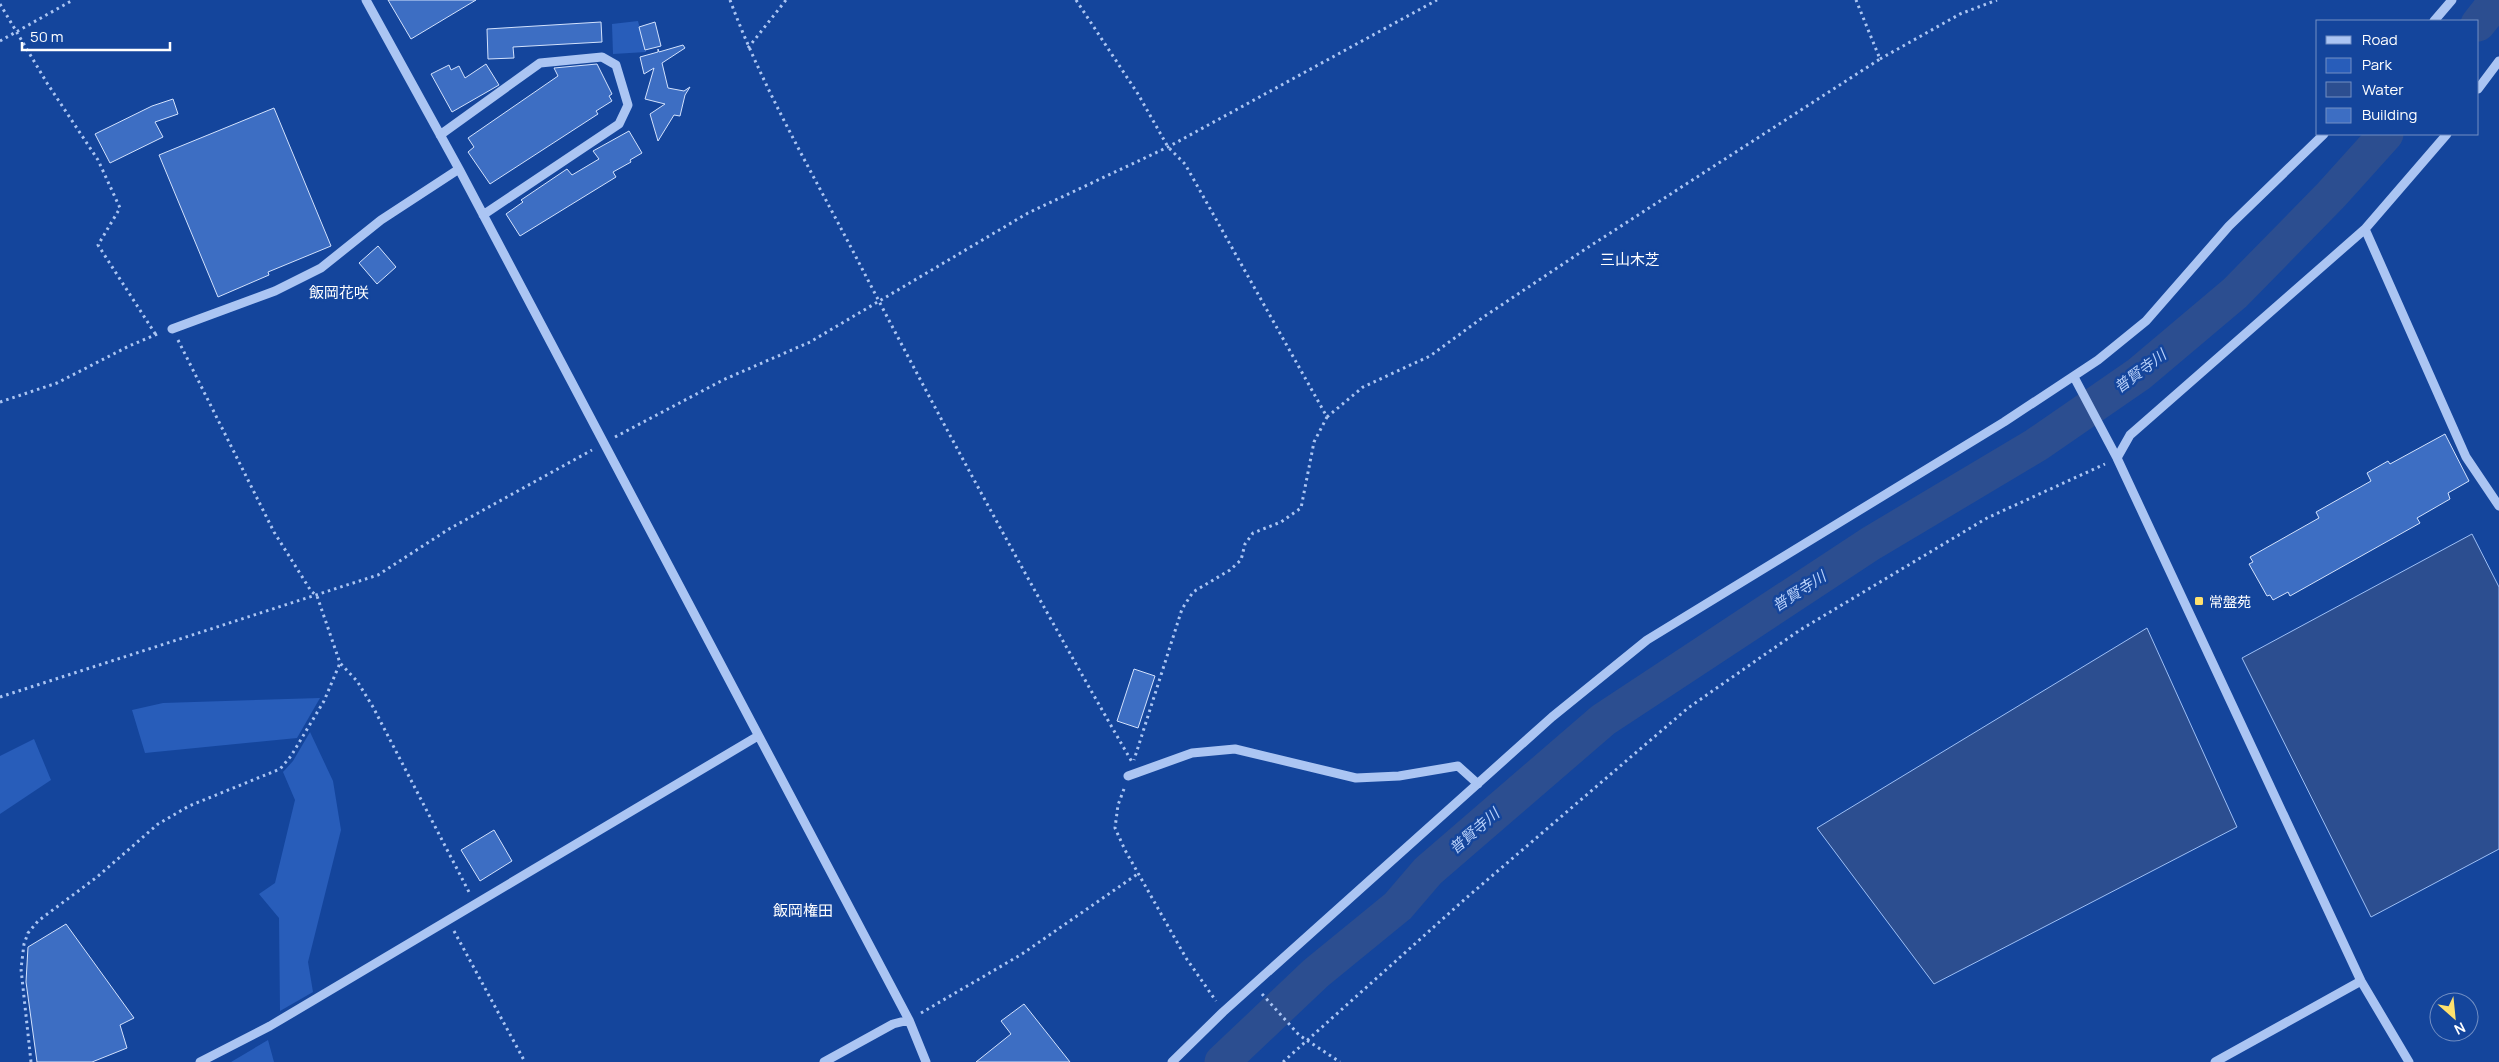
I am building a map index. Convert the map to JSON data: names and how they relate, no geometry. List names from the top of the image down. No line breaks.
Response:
{"districts":["三山木芝","飯岡花咲","飯岡権田"],"water":["普賢寺川"],"places":{"transit":["常盤苑"]},"legend":["Road","Park","Water","Building"],"scale_bar":"50 m","north":"bottom right"}
